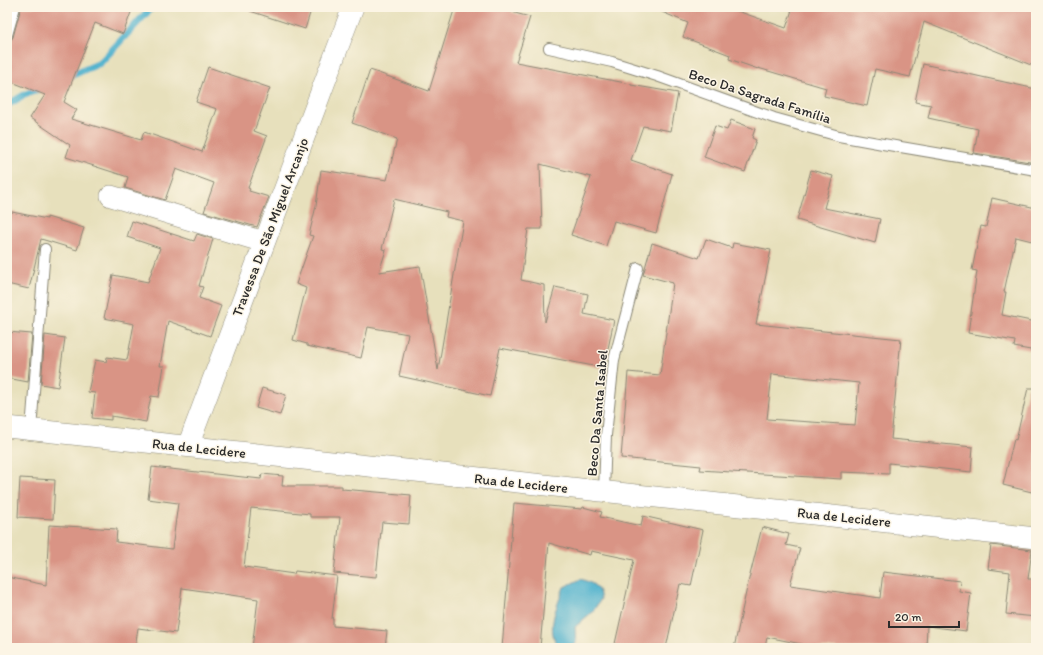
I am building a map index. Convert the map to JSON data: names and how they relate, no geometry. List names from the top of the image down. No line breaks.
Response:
{"streets":{"street":["Travessa De São Miguel Arcanjo","Rua de Lecidere"],"lane":["Beco Da Sagrada Família","Beco Da Santa Isabel"]},"crossings":[["Travessa De São Miguel Arcanjo","Rua de Lecidere"],["Beco Da Santa Isabel","Rua de Lecidere"]],"scale_bar":"20 m"}
